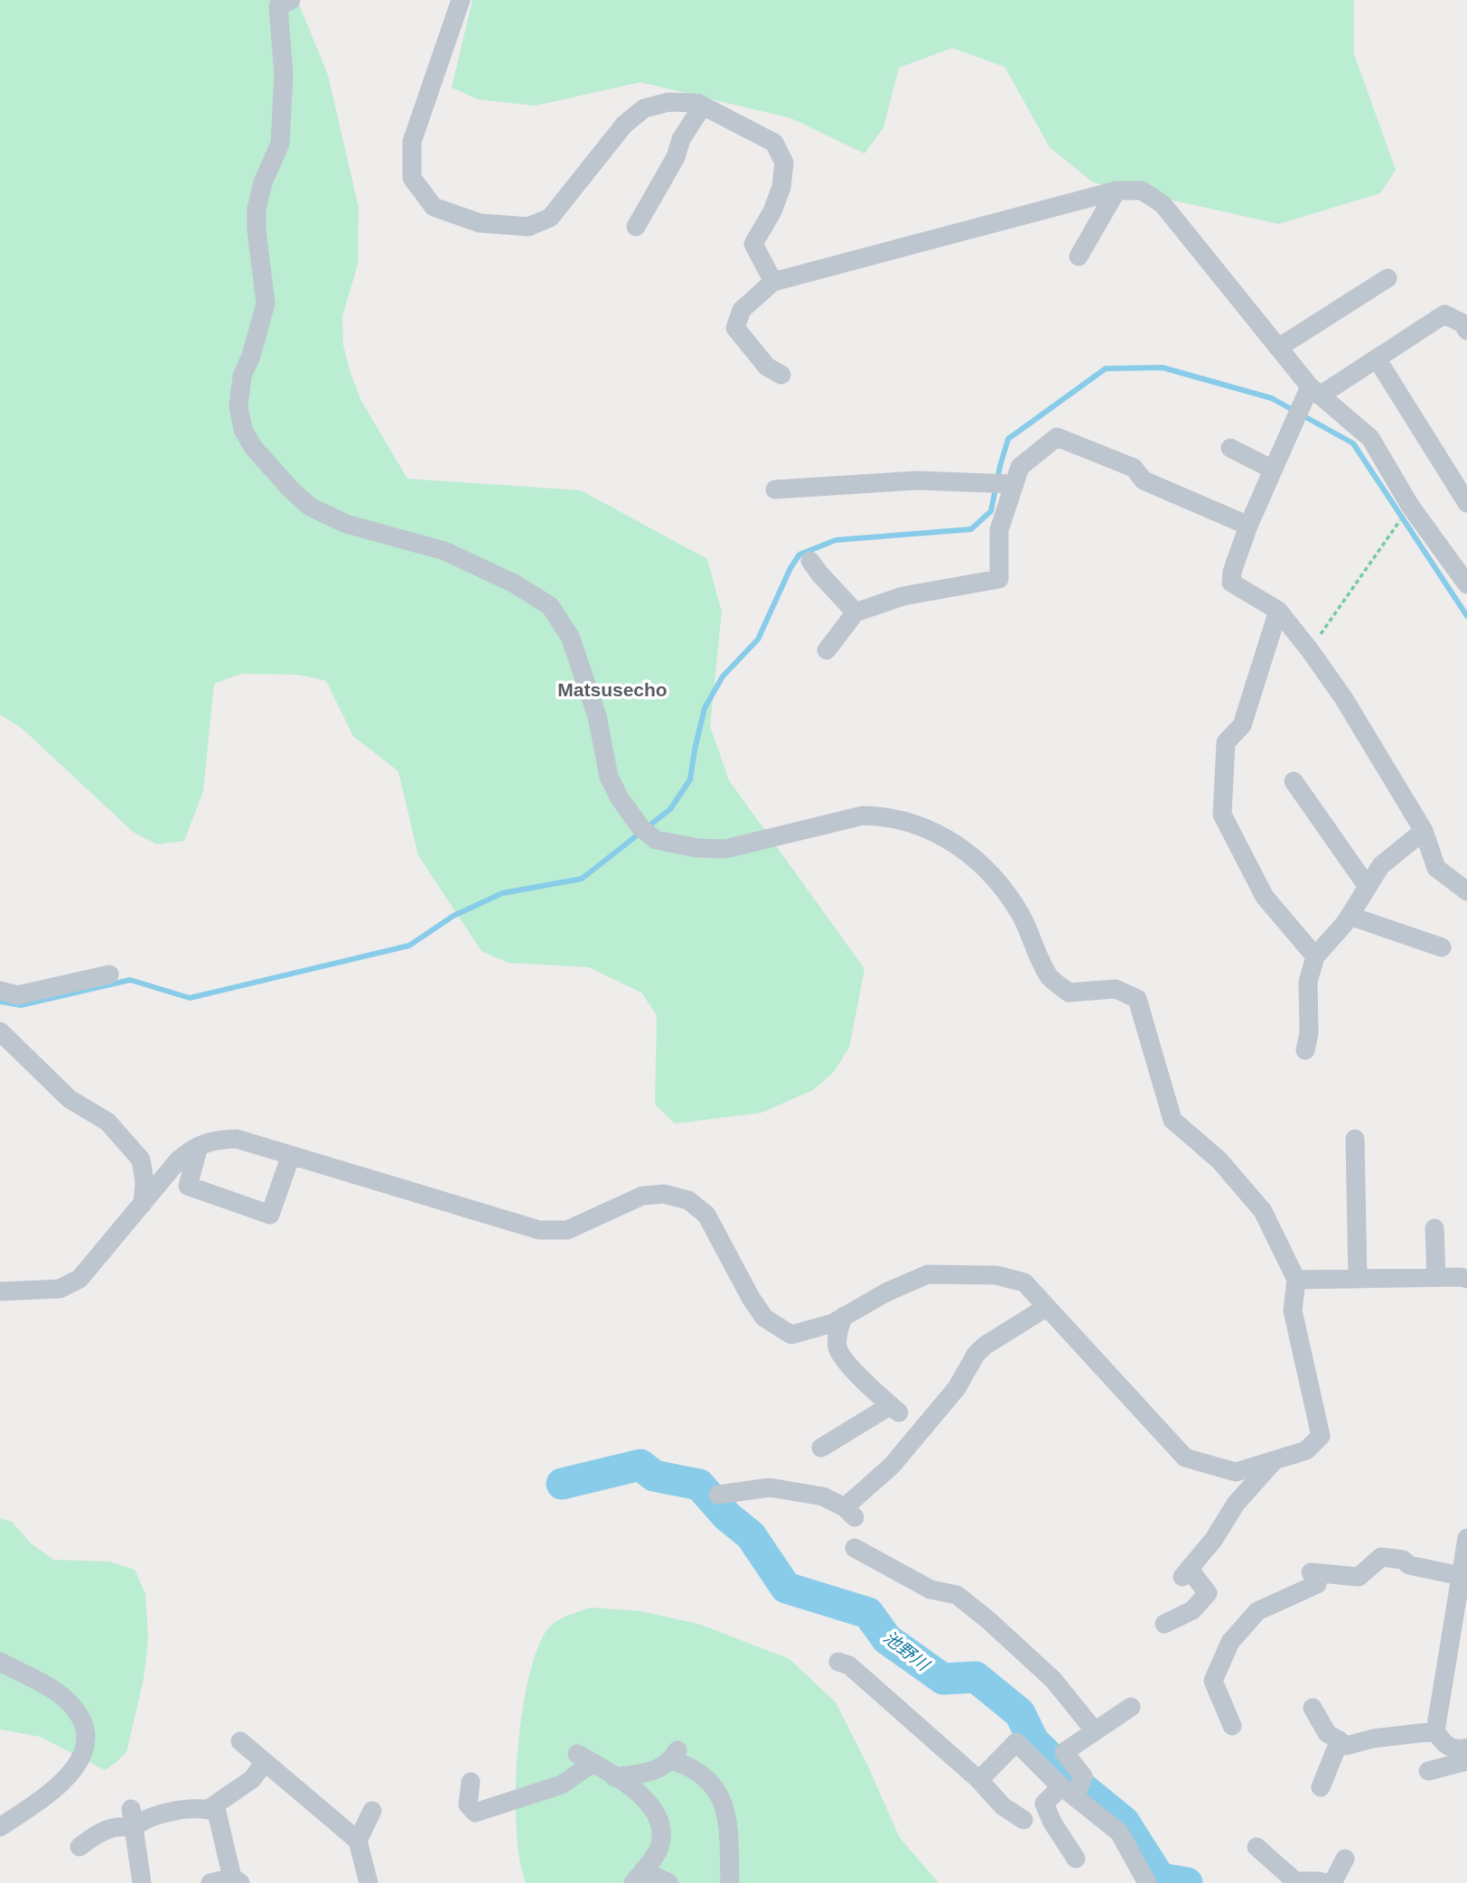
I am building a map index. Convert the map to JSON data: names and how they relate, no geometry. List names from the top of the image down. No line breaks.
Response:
{"districts":["Matsusecho"],"water":["池野川"]}
